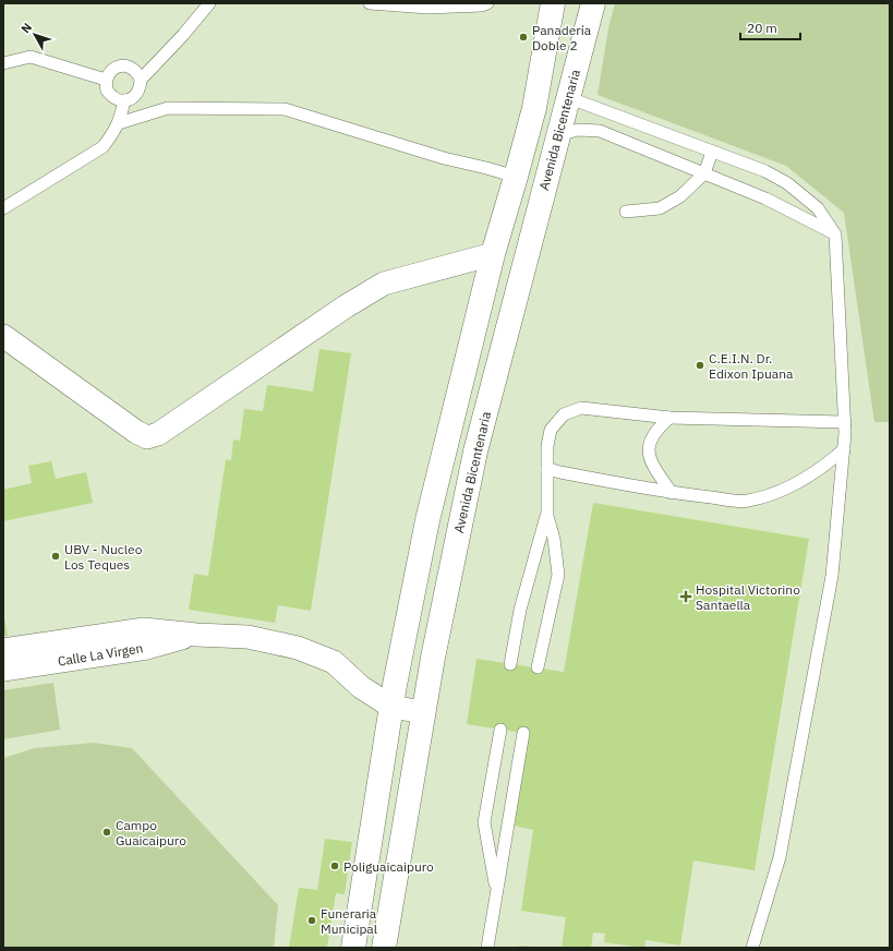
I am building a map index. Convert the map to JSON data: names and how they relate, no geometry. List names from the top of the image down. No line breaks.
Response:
{"streets":{"main road":["Avenida Bicentenaria"],"street":["Calle La Virgen"]},"crossings":[["Avenida Bicentenaria","Calle La Virgen"]],"places":{"other":["Panadería Doble 2","C.E.I.N. Dr. Edixon Ipuana","UBV - Nucleo Los Teques","Campo Guaicaipuro","Poliguaicaipuro","Funeraria Municipal"],"health":["Hospital Victorino Santaella"]},"scale_bar":"20 m","north":"top left"}
